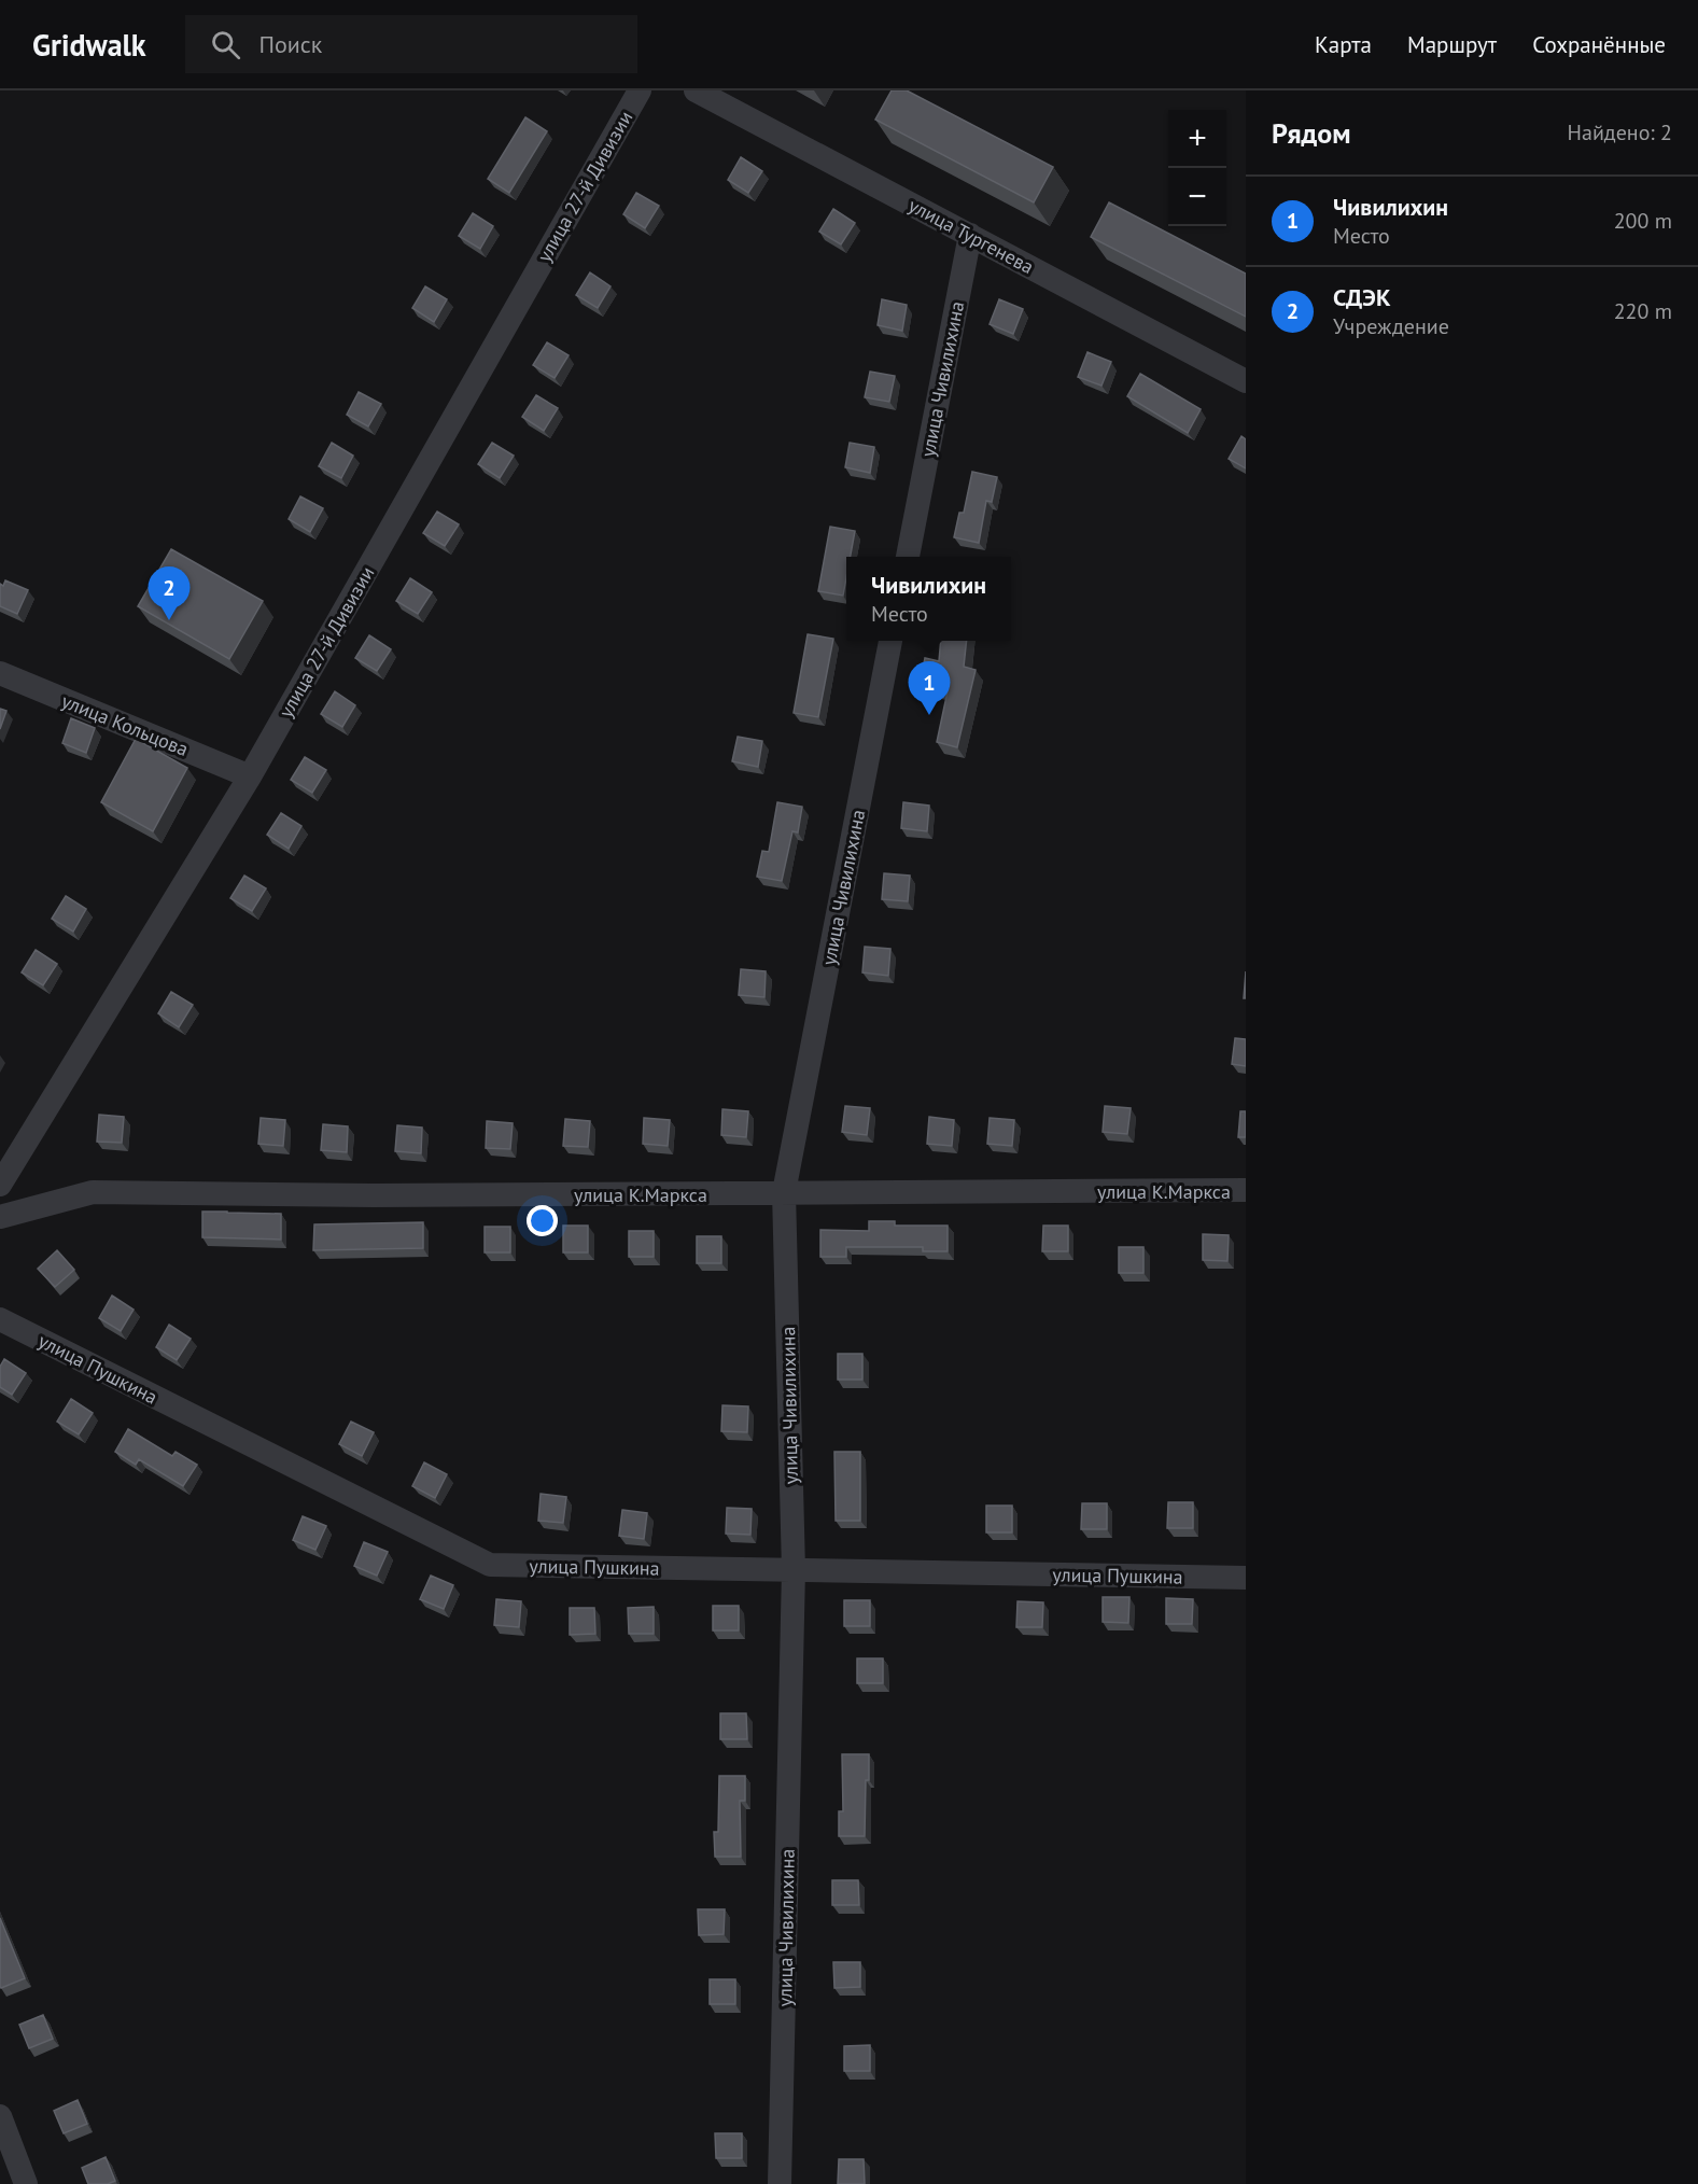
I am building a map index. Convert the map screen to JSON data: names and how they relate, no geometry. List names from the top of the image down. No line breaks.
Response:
{"streets":{"street":["улица 27-й Дивизии","улица Тургенева","улица Чивилихина","улица Кольцова","улица К.Маркса","улица Пушкина"]},"crossings":[["улица 27-й Дивизии","улица Кольцова"],["улица Тургенева","улица Чивилихина"],["улица Чивилихина","улица К.Маркса"],["улица Чивилихина","улица Пушкина"]],"page":{"header":"Gridwalk","search":"Поиск","nav":["Карта","Маршрут","Сохранённые"],"heading":["Рядом","Найдено: 2"],"map_buttons":["+","−"],"list":[{"mark":"1","name":"Чивилихин","note":"Место","value":"200 m"},{"mark":"2","name":"СДЭК","note":"Учреждение","value":"220 m"}],"popup":["Чивилихин","Место"],"pins":["2","1"]}}
